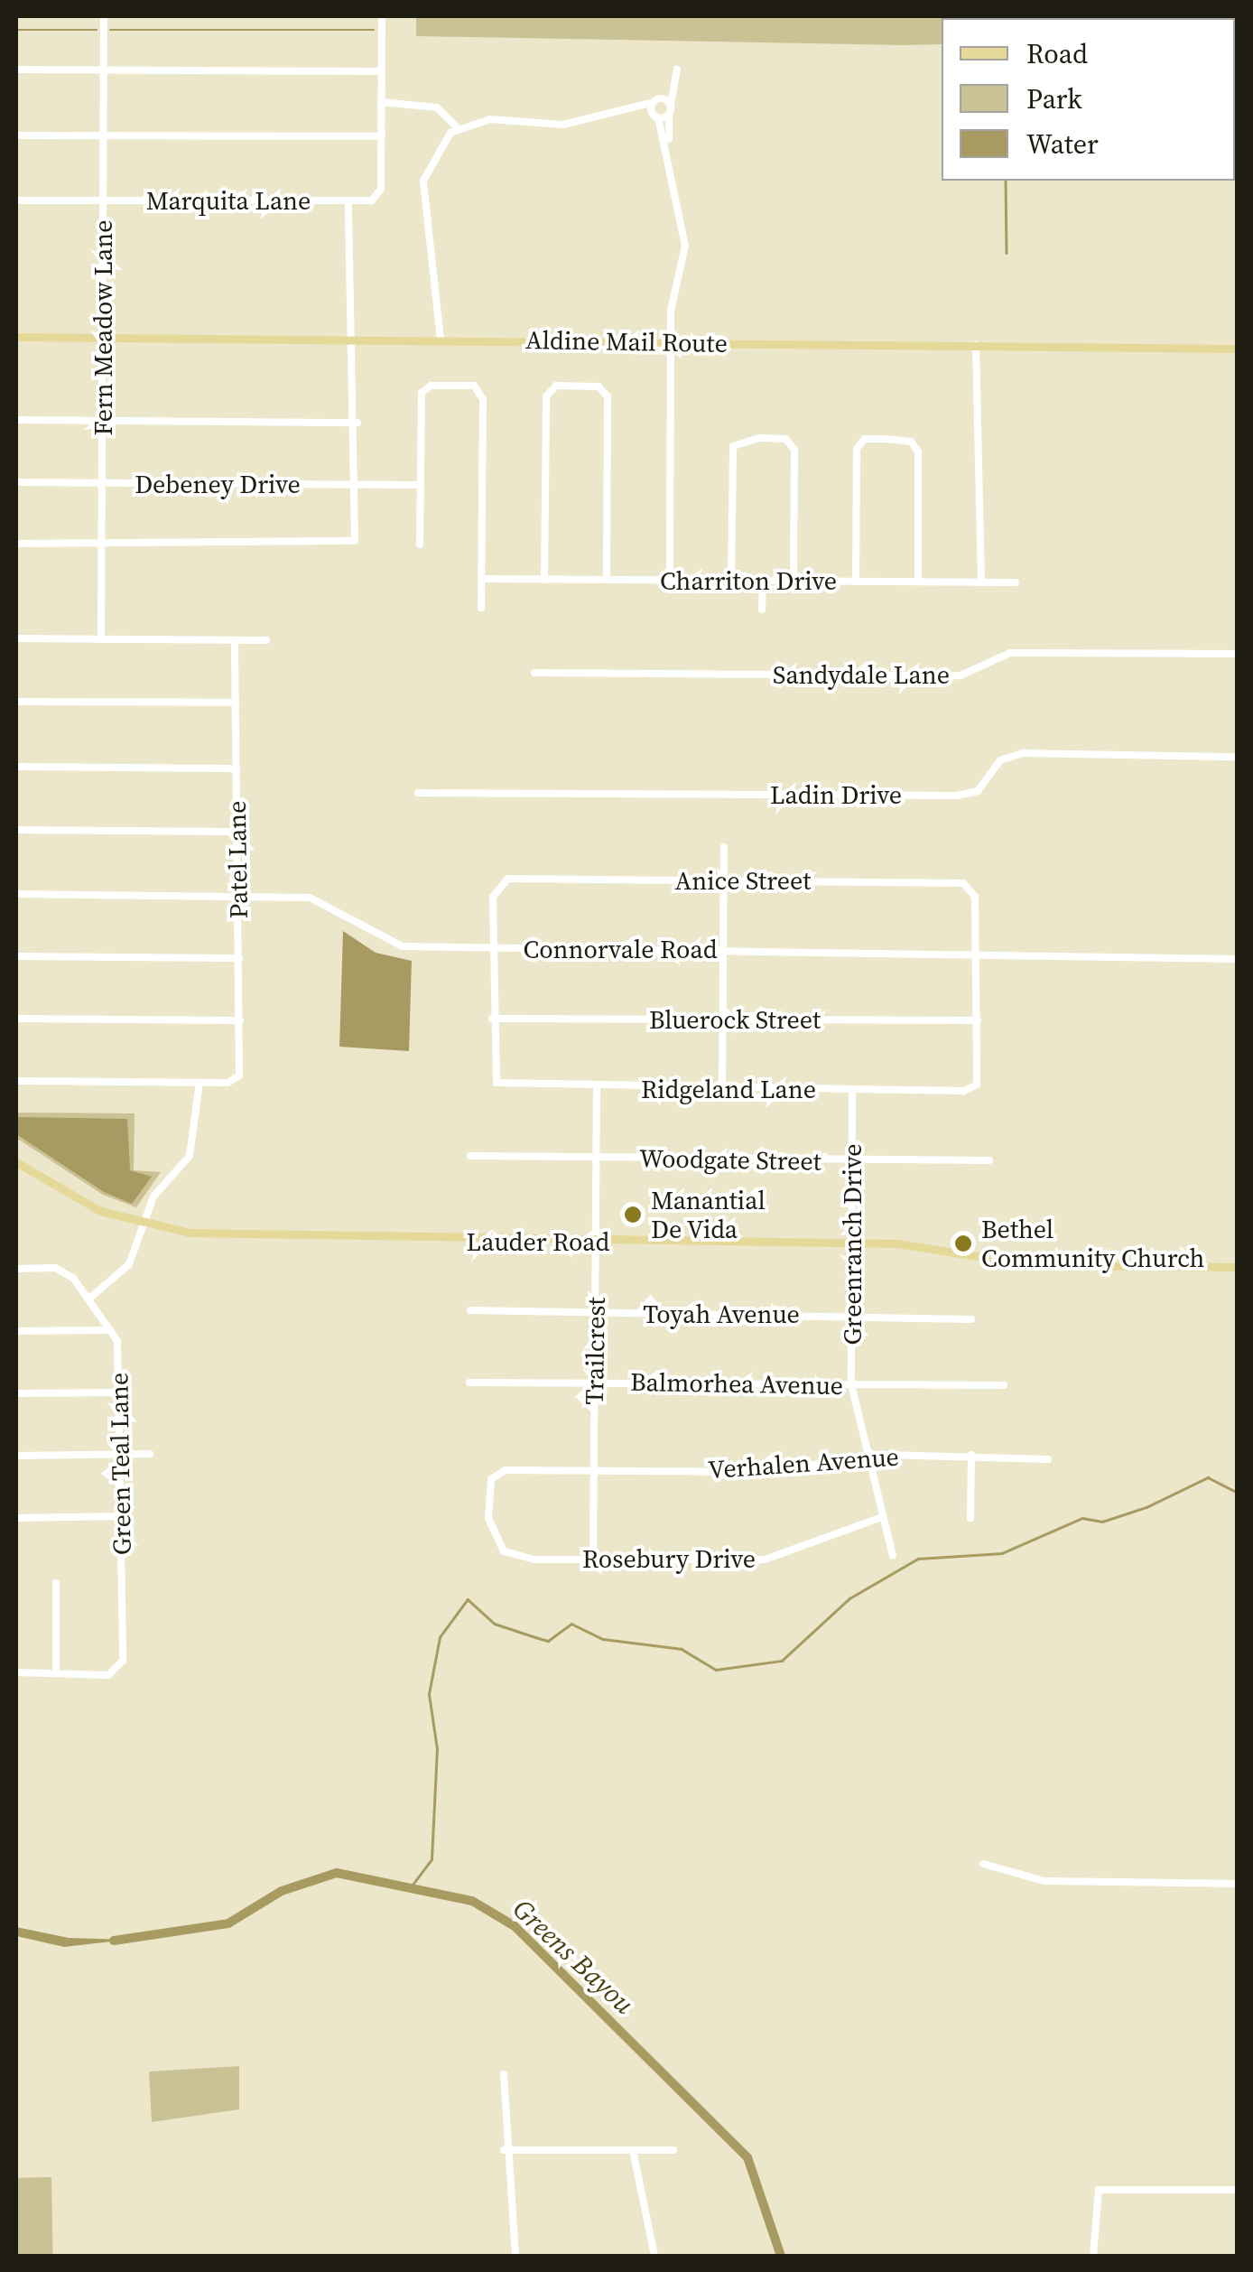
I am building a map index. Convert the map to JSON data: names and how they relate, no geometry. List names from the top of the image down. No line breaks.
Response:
{"streets":{"main road":["Aldine Mail Route","Lauder Road"],"street":["Marquita Lane","Fern Meadow Lane","Debeney Drive","Charriton Drive","Sandydale Lane","Ladin Drive","Patel Lane","Anice Street","Connorvale Road","Bluerock Street","Ridgeland Lane","Woodgate Street","Greenranch Drive","Toyah Avenue","Trailcrest","Balmorhea Avenue","Verhalen Avenue","Green Teal Lane","Rosebury Drive"]},"crossings":[["Marquita Lane","Fern Meadow Lane"],["Fern Meadow Lane","Aldine Mail Route"],["Fern Meadow Lane","Debeney Drive"],["Patel Lane","Connorvale Road"],["Anice Street","Connorvale Road"],["Bluerock Street","Ridgeland Lane"],["Ridgeland Lane","Greenranch Drive"],["Ridgeland Lane","Trailcrest"],["Woodgate Street","Greenranch Drive"],["Woodgate Street","Trailcrest"],["Lauder Road","Greenranch Drive"],["Lauder Road","Trailcrest"],["Greenranch Drive","Toyah Avenue"],["Greenranch Drive","Balmorhea Avenue"],["Greenranch Drive","Verhalen Avenue"],["Greenranch Drive","Rosebury Drive"],["Toyah Avenue","Trailcrest"],["Trailcrest","Balmorhea Avenue"],["Trailcrest","Verhalen Avenue"],["Trailcrest","Rosebury Drive"],["Verhalen Avenue","Rosebury Drive"]],"water":["Greens Bayou"],"places":["Manantial De Vida","Bethel Community Church"],"legend":["Road","Park","Water"]}
